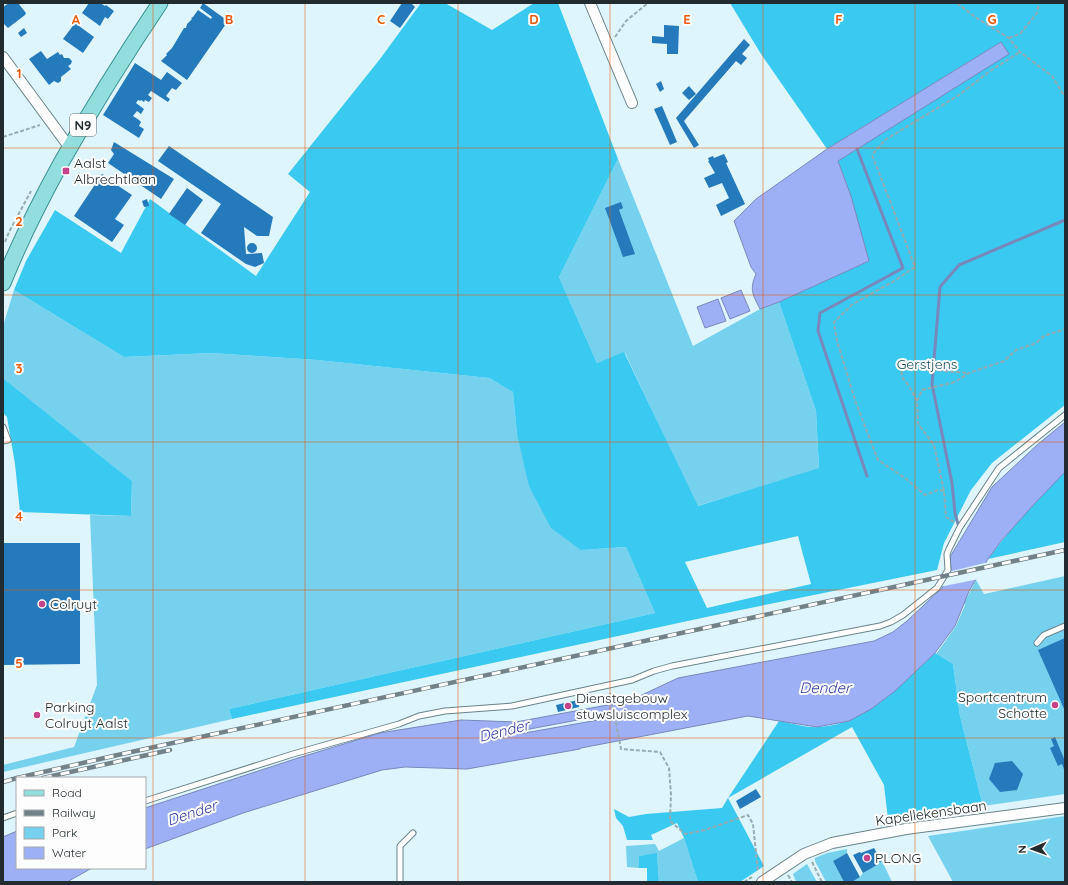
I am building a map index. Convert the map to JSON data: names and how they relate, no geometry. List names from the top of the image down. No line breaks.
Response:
{"streets":{"main road":["N9"],"street":["Kapellekensbaan"]},"water":["Dender"],"parks":["Gerstjens"],"places":{"transit":["Aalst Albrechtlaan"],"other":["Colruyt","Sportcentrum Schotte","Dienstgebouw stuwsluiscomplex","Parking Colruyt Aalst","PLONG"]},"legend":["Road","Railway","Park","Water"],"north":"left","grid":{"columns":["A","B","C","D","E","F","G"],"rows":["1","2","3","4","5"]}}
